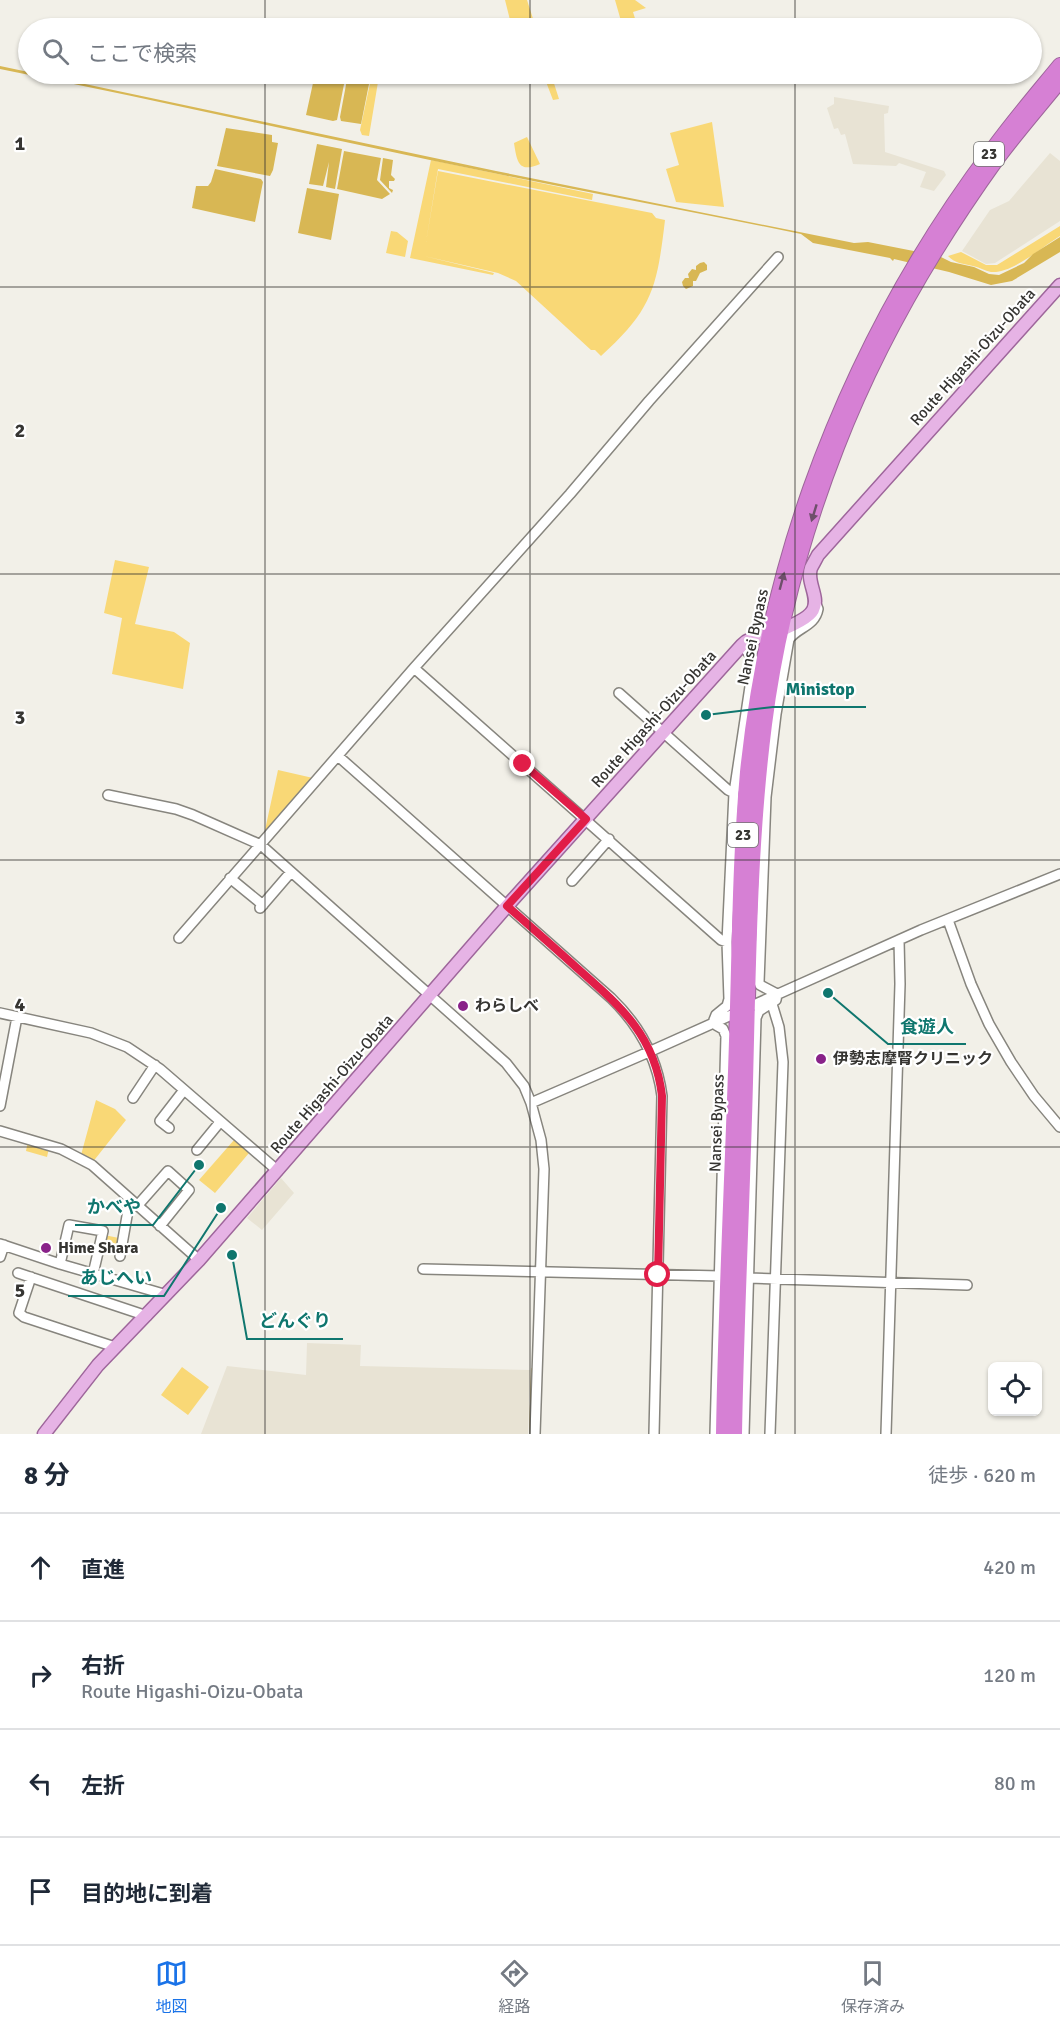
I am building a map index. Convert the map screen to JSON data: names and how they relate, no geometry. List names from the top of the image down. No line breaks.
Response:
{"streets":{"highway":["23","Nansei Bypass"],"main road":["Route Higashi-Oizu-Obata"]},"crossings":[["Route Higashi-Oizu-Obata","Nansei Bypass"]],"places":["Ministop","食遊人","わらしべ","伊勢志摩腎クリニック","かべや","あじへい","Hime Shara","どんぐり"],"page":{"search":"ここで検索","heading":["8 分","徒歩 · 620 m"],"list":[["直進","420 m"],["右折","Route Higashi-Oizu-Obata","120 m"],["左折","80 m"],"目的地に到着"],"nav":["地図","経路","保存済み"]},"grid":{"rows":["1","2","3","4","5"]}}
